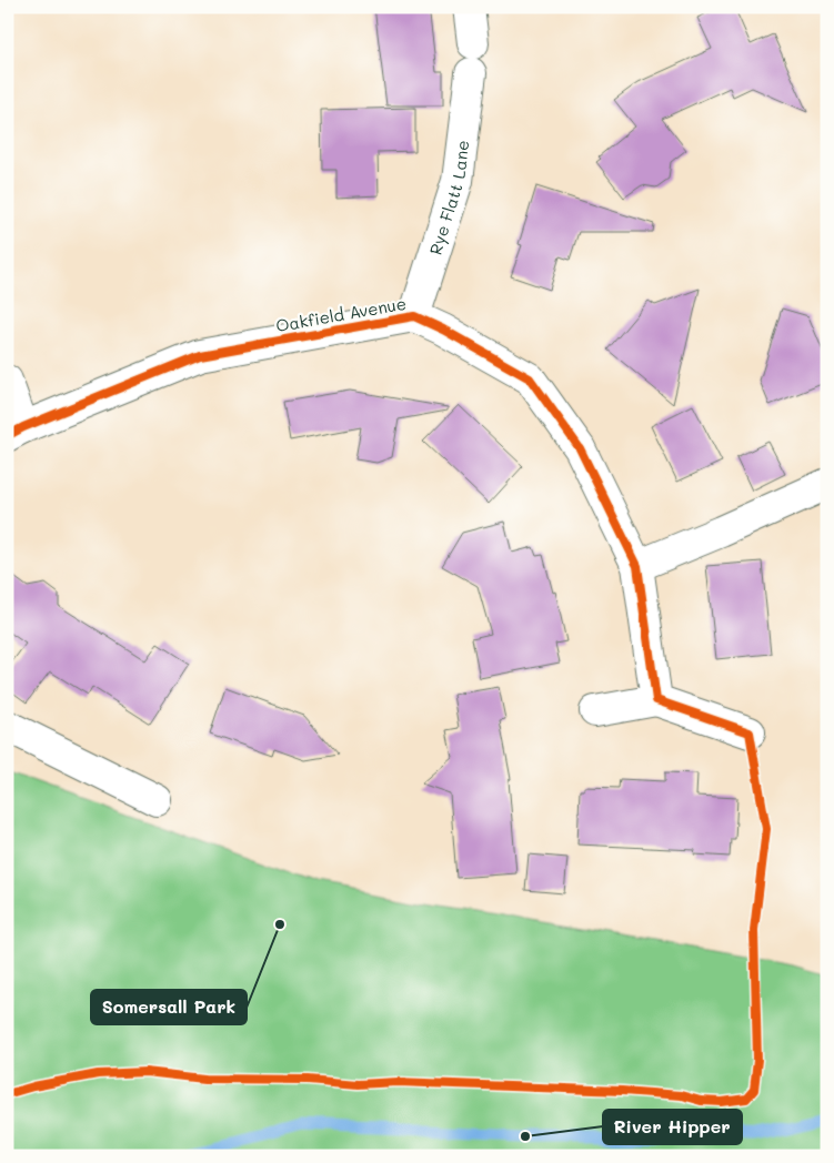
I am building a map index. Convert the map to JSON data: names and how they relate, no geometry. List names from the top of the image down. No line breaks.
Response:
{"streets":{"street":["Rye Flatt Lane","Oakfield Avenue"]},"crossings":[["Rye Flatt Lane","Oakfield Avenue"]],"places":["Somersall Park","River Hipper"]}
